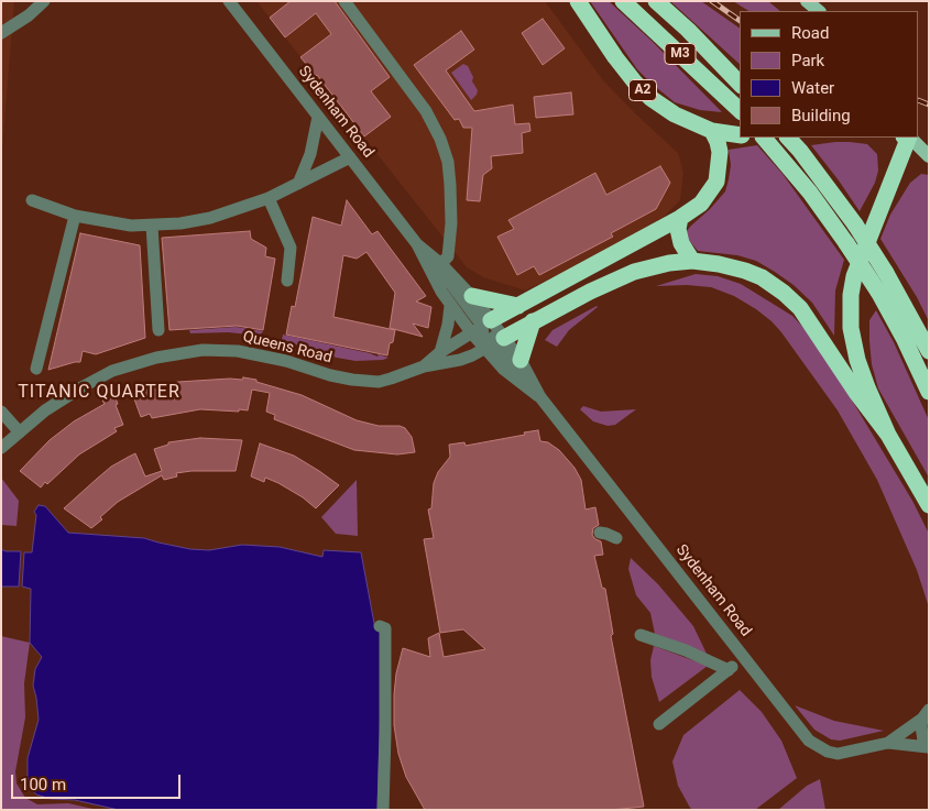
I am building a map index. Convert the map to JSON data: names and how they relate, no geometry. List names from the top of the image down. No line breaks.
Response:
{"streets":{"highway":["M3","A2"],"street":["Sydenham Road","Queens Road"]},"crossings":[["Sydenham Road","Queens Road"]],"districts":["TITANIC QUARTER"],"legend":["Road","Park","Water","Building"],"scale_bar":"100 m"}
